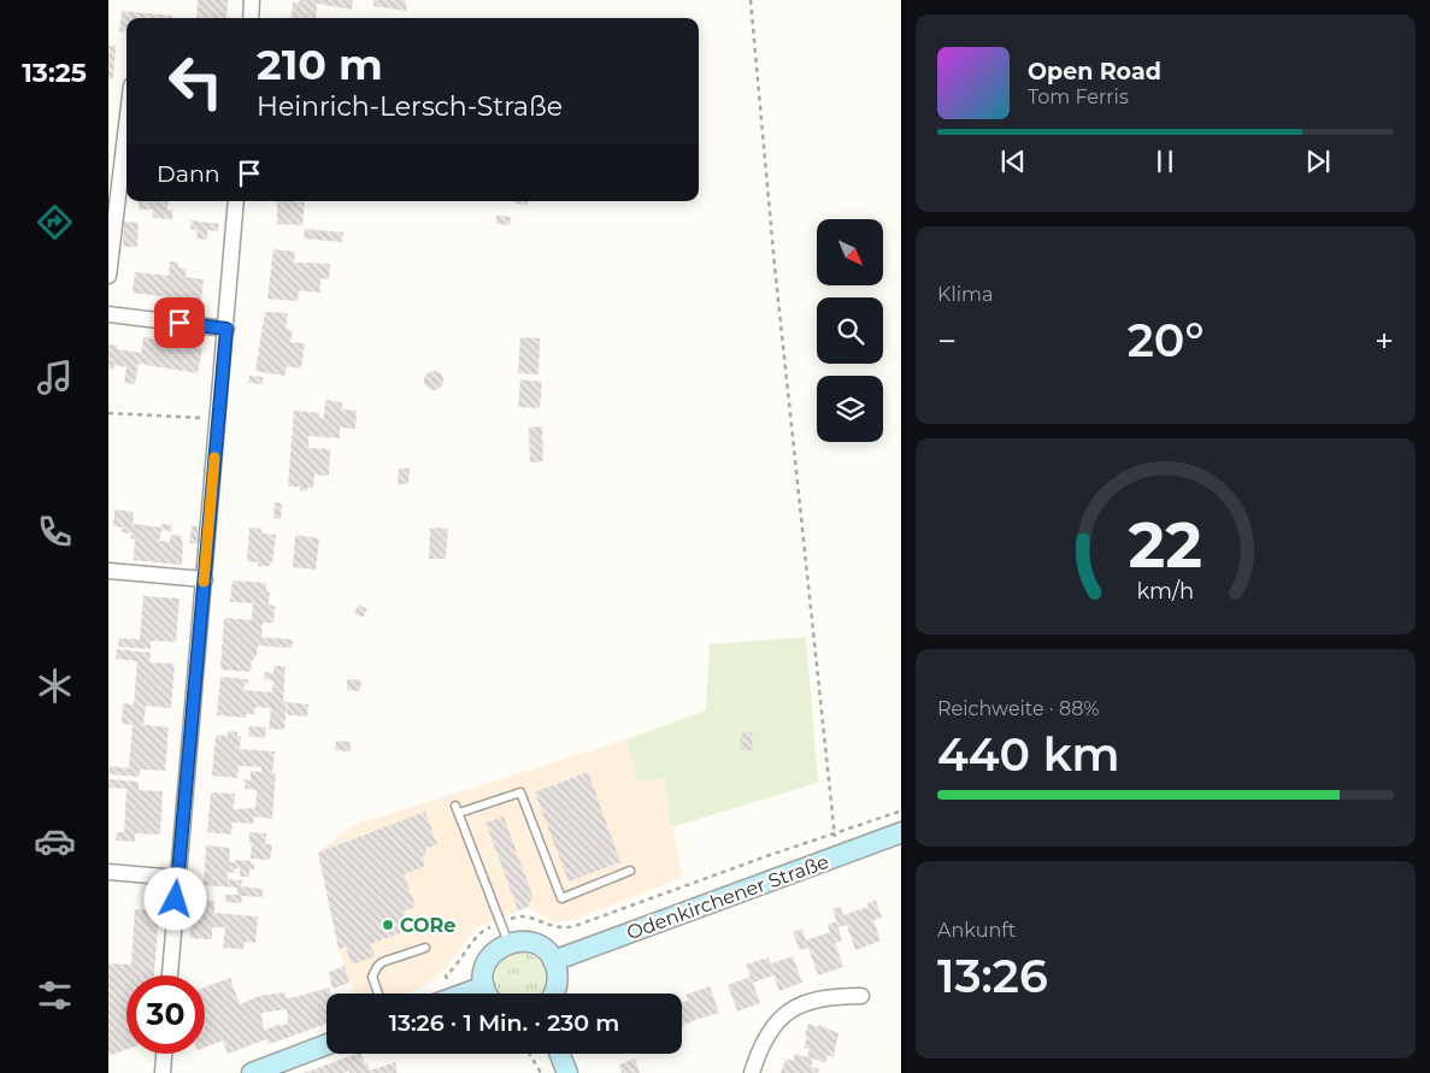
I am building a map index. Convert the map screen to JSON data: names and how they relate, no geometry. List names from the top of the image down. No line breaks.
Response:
{"streets":{"main road":["Odenkirchener Straße"]},"places":["CORe"],"north":"bottom right","page":{"tabs":"13:25","turn":["210 m","Heinrich-Lersch-Straße"],"song":["Open Road","Tom Ferris"],"then":"Dann","tile":["Klima",["Reichweite · 88%","440 km"],["Ankunft","13:26"]],"heat":["−","20°","+"],"limit":"30","trip":"13:26 · 1 Min. · 230 m","gauge":["22","km/h"]}}
